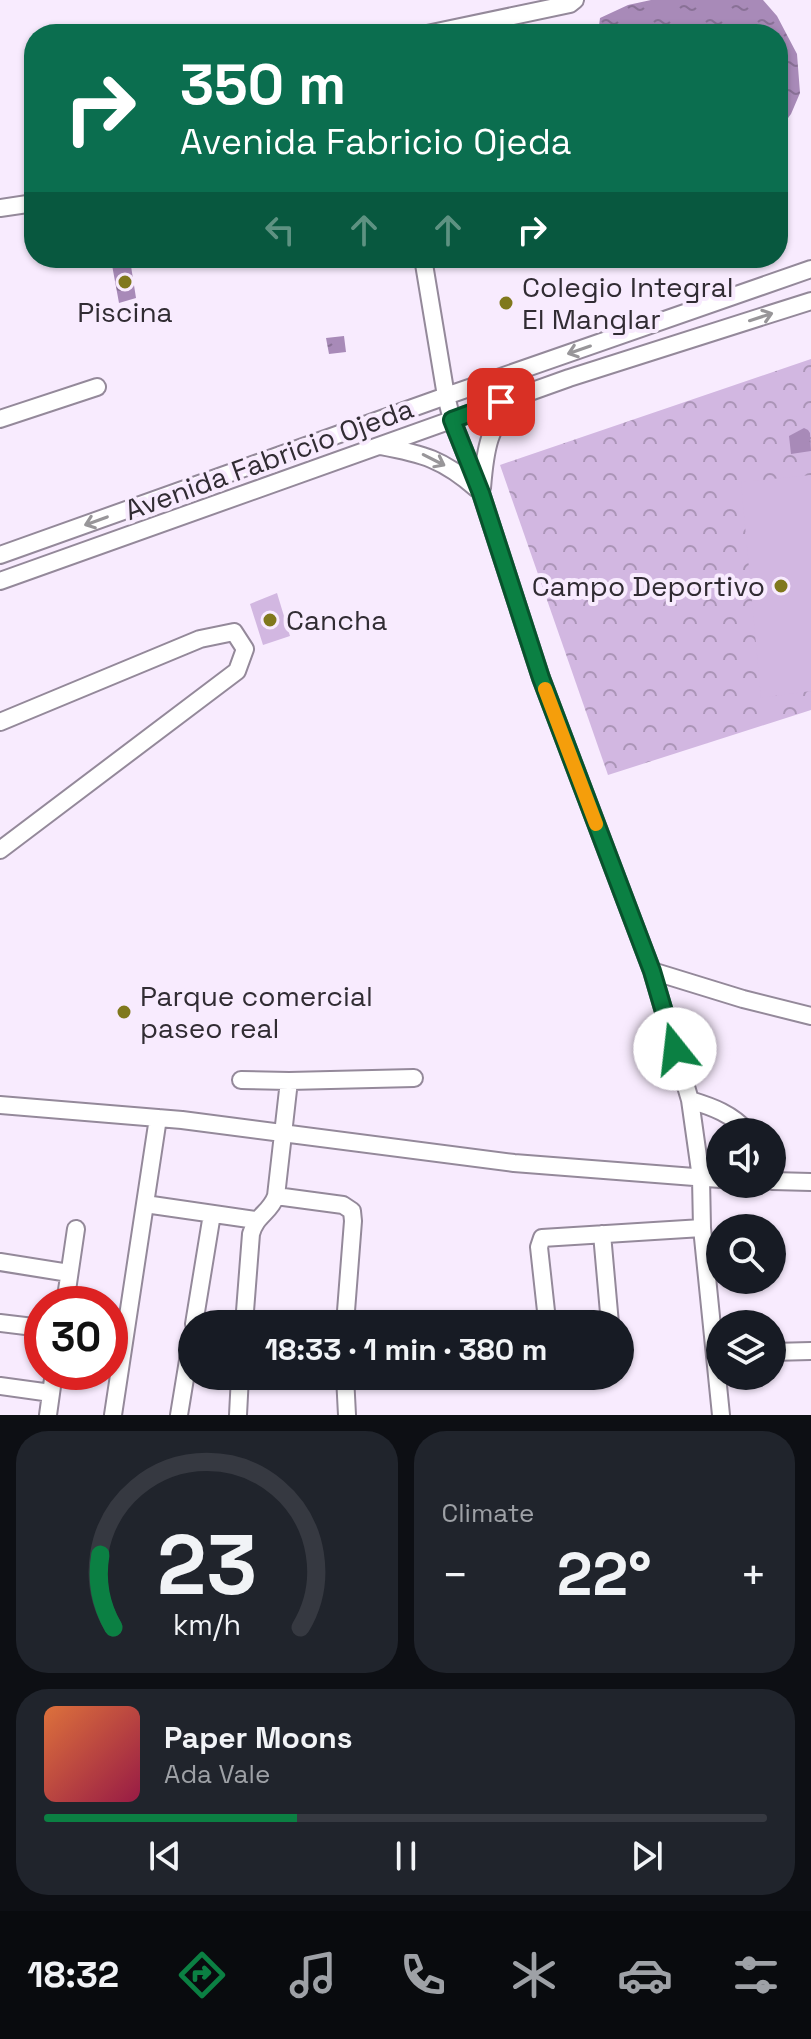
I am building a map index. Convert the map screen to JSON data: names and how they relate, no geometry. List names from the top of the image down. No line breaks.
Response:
{"streets":{"street":["Avenida Fabricio Ojeda"]},"places":["Piscina","Colegio Integral El Manglar","Campo Deportivo","Cancha","Parque comercial paseo real"],"page":{"turn":["350 m","Avenida Fabricio Ojeda"],"limit":"30","trip":"18:33 · 1 min · 380 m","tile":"Climate","heat":["−","22°","+"],"song":["Paper Moons","Ada Vale"],"tabs":"18:32","gauge":["23","km/h"]}}
